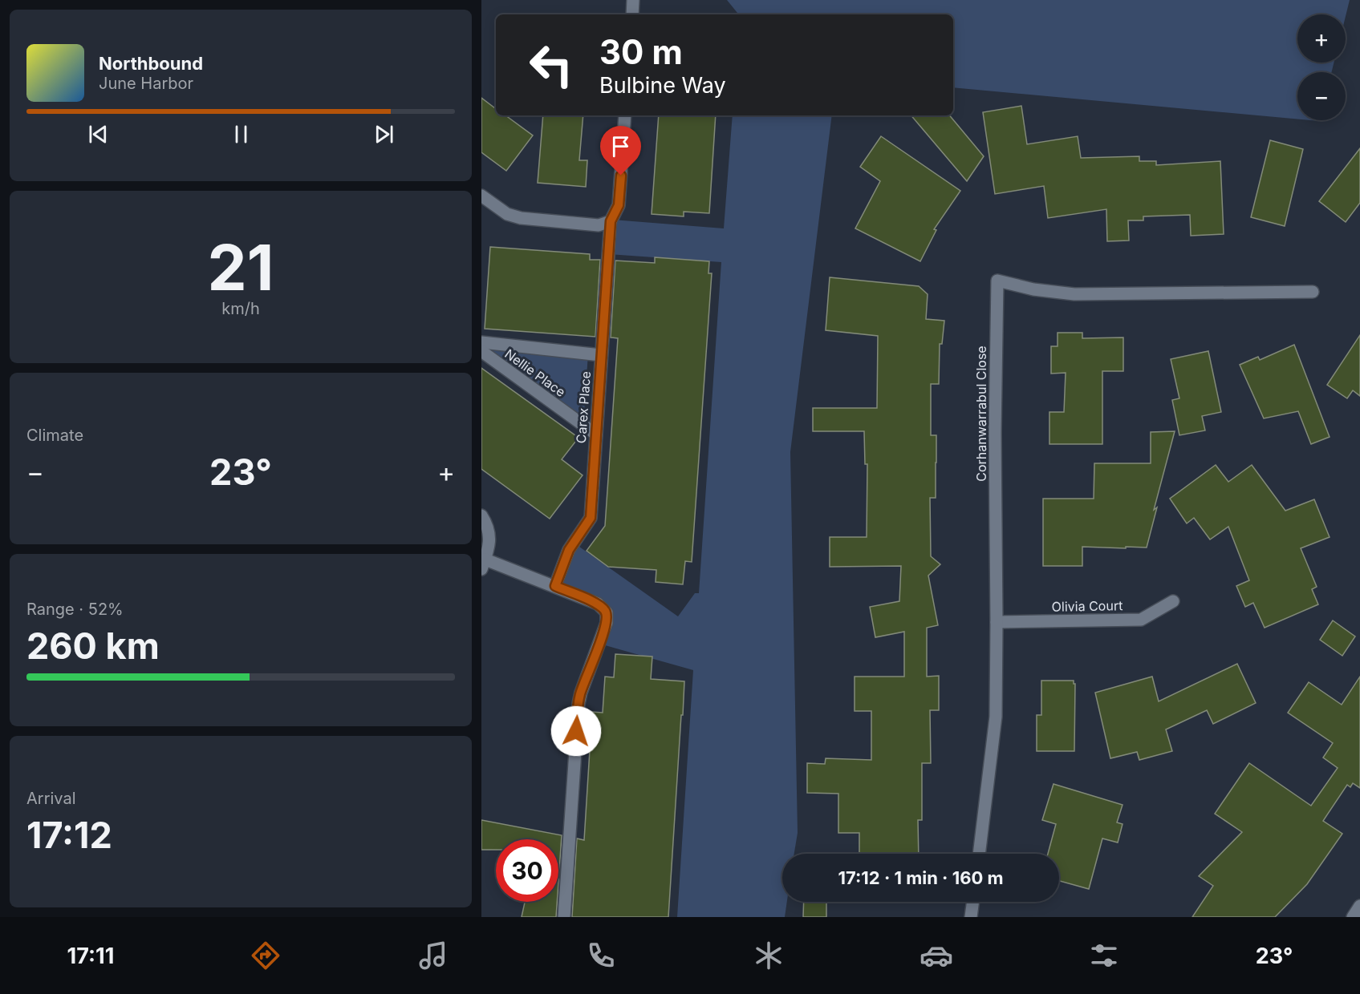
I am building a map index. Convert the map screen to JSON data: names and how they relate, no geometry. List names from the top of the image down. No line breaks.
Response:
{"streets":{"street":["Nellie Place","Carex Place","Corhanwarrabul Close","Olivia Court"]},"crossings":[["Nellie Place","Carex Place"],["Corhanwarrabul Close","Olivia Court"]],"page":{"map_buttons":["+","−"],"turn":["30 m","Bulbine Way"],"song":["Northbound","June Harbor"],"tile":[["21","km/h"],"Climate",["Range · 52%","260 km"],["Arrival","17:12"]],"heat":["−","23°","+"],"limit":"30","trip":"17:12 · 1 min · 160 m","tabs":["17:11","23°"]}}
